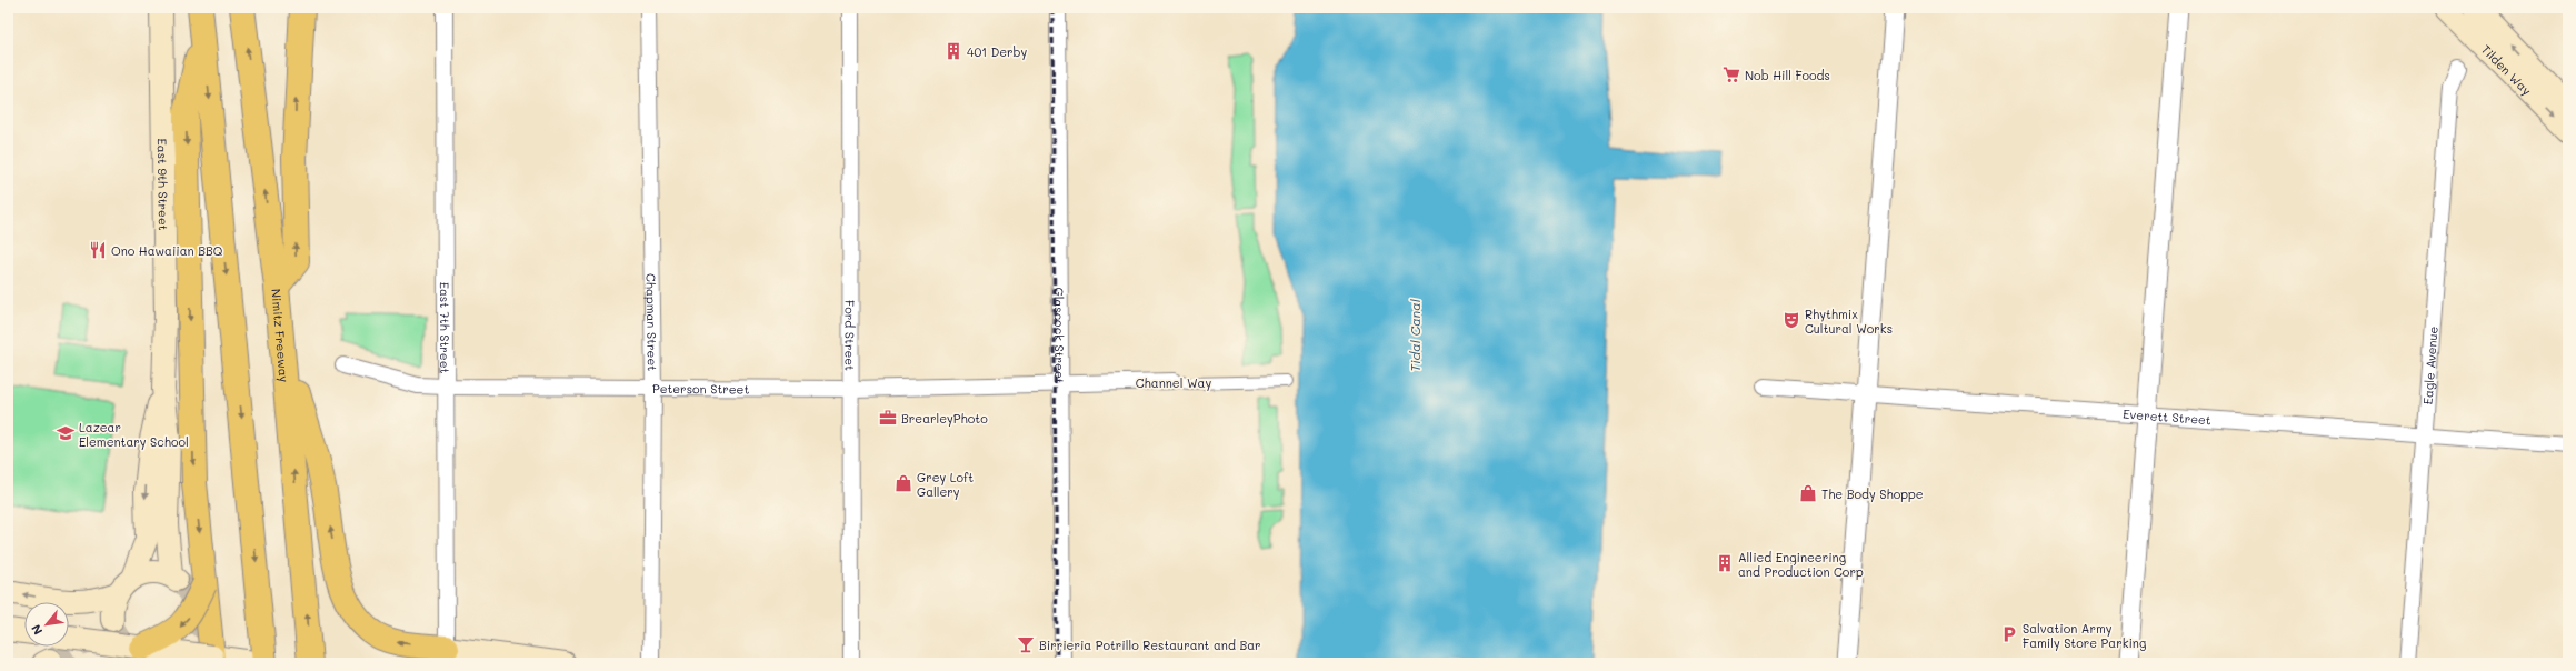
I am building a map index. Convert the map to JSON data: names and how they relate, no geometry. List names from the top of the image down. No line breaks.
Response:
{"streets":{"highway":["Nimitz Freeway"],"main road":["Tilden Way","East 9th Street"],"street":["Chapman Street","East 7th Street","Ford Street","Glascock Street","Eagle Avenue","Channel Way","Peterson Street","Everett Street"]},"crossings":[["Chapman Street","Peterson Street"],["East 7th Street","Peterson Street"],["Ford Street","Peterson Street"],["Glascock Street","Channel Way"],["Glascock Street","Peterson Street"],["Eagle Avenue","Everett Street"],["Channel Way","Peterson Street"]],"water":["Tidal Canal"],"places":{"building":["401 Derby","Allied Engineering and Production Corp"],"supermarket":["Nob Hill Foods"],"restaurant":["Ono Hawaiian BBQ"],"theatre":["Rhythmix Cultural Works"],"office":["BrearleyPhoto"],"school or university":["Lazear Elementary School"],"shop":["Grey Loft Gallery","The Body Shoppe"],"parking":["Salvation Army Family Store Parking"],"bar":["Birrieria Potrillo Restaurant and Bar"]},"north":"bottom left"}
